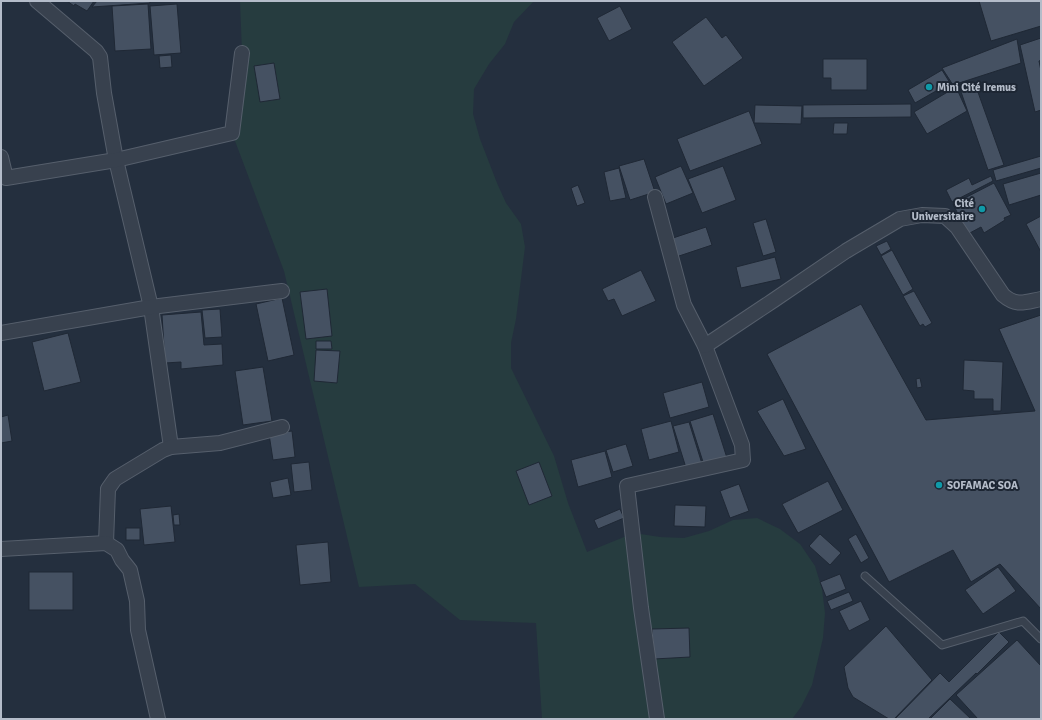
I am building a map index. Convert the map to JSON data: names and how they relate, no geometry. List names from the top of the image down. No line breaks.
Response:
{"places":["Mini Cité Iremus","Cité Universitaire","SOFAMAC SOA"]}
